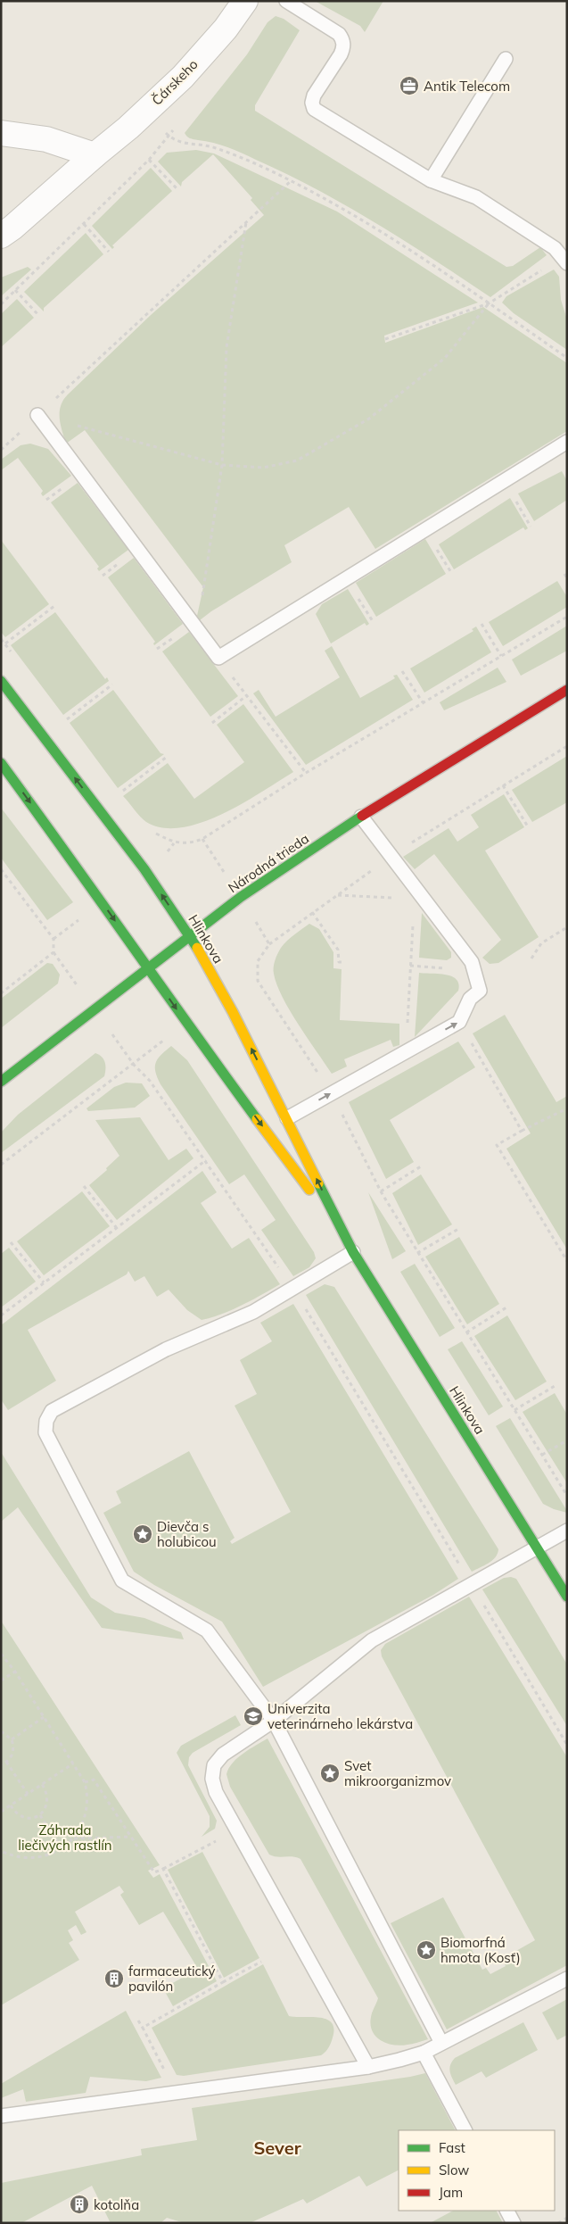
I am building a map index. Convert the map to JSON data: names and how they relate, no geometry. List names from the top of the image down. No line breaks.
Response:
{"streets":{"main road":["Národná trieda","Hlinkova"],"street":["Čárskeho"]},"crossings":[["Národná trieda","Hlinkova"]],"districts":["Sever"],"parks":["Záhrada liečivých rastlín"],"places":{"office":["Antik Telecom"],"place":["Dievča s holubicou","Svet mikroorganizmov","Biomorfná hmota (Kosť)"],"school or university":["Univerzita veterinárneho lekárstva"],"building":["farmaceutický pavilón","kotolňa"]},"legend":["Fast","Slow","Jam"]}
